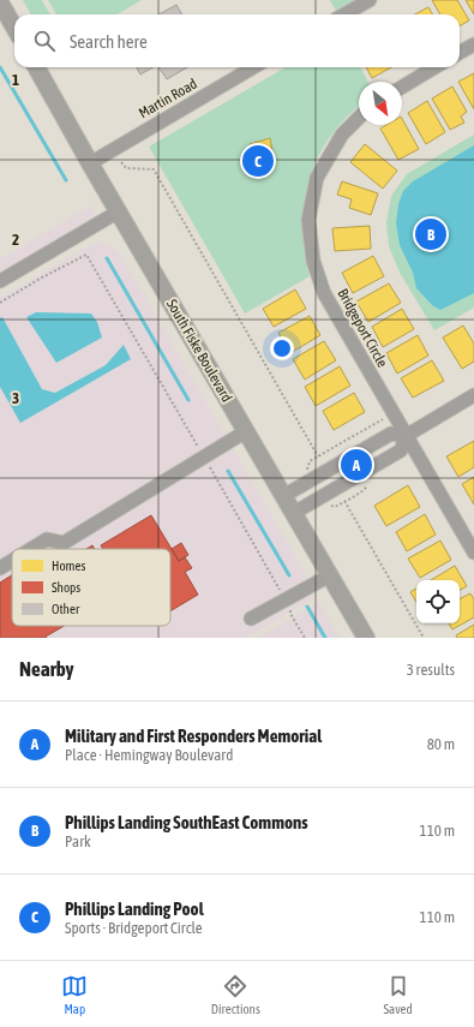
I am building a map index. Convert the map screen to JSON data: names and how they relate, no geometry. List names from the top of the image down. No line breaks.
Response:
{"streets":{"main road":["South Fiske Boulevard"],"street":["Martin Road","Bridgeport Circle"]},"crossings":[["Martin Road","South Fiske Boulevard"]],"legend":["Homes","Shops","Other"],"north":"bottom right","page":{"search":"Search here","pins":["C","B","A"],"heading":["Nearby","3 results"],"list":[{"mark":"A","name":"Military and First Responders Memorial","note":"Place · Hemingway Boulevard","value":"80 m"},{"mark":"B","name":"Phillips Landing SouthEast Commons","note":"Park","value":"110 m"},{"mark":"C","name":"Phillips Landing Pool","note":"Sports · Bridgeport Circle","value":"110 m"}],"nav":["Map","Directions","Saved"]},"grid":{"rows":["1","2","3"]}}
